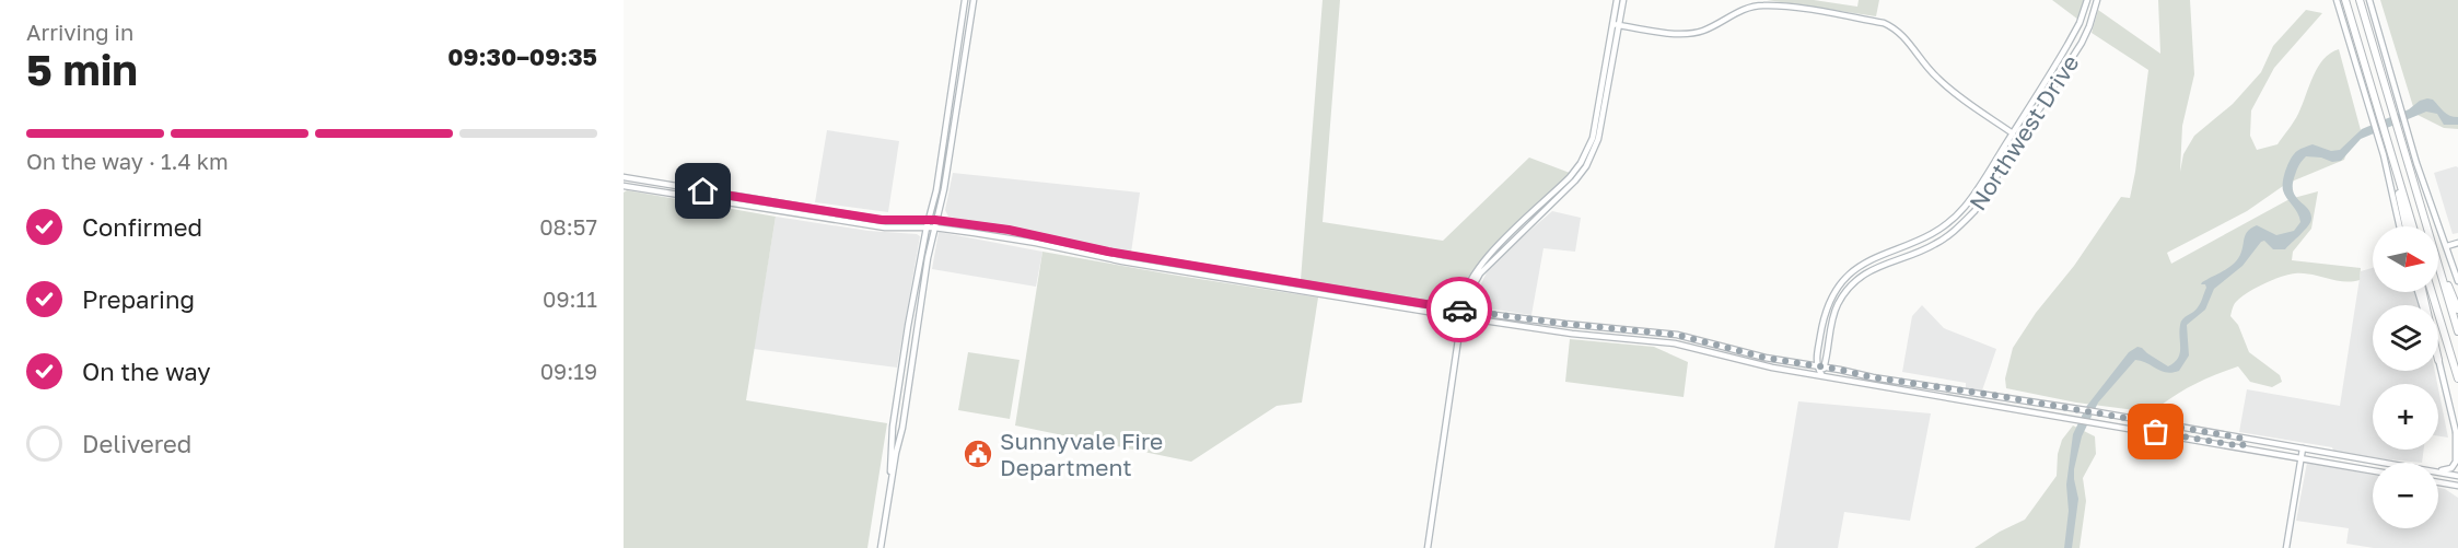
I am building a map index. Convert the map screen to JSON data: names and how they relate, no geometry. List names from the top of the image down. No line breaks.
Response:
{"streets":{"main road":["Northwest Drive"]},"places":{"public building":["Sunnyvale Fire Department"]},"north":"right","page":{"heading":["5 min","Arriving in","09:30–09:35"],"bar":"On the way · 1.4 km","list":[["Confirmed","08:57"],["Preparing","09:11"],["On the way","09:19"],"Delivered"],"map_buttons":["+","−"]}}
